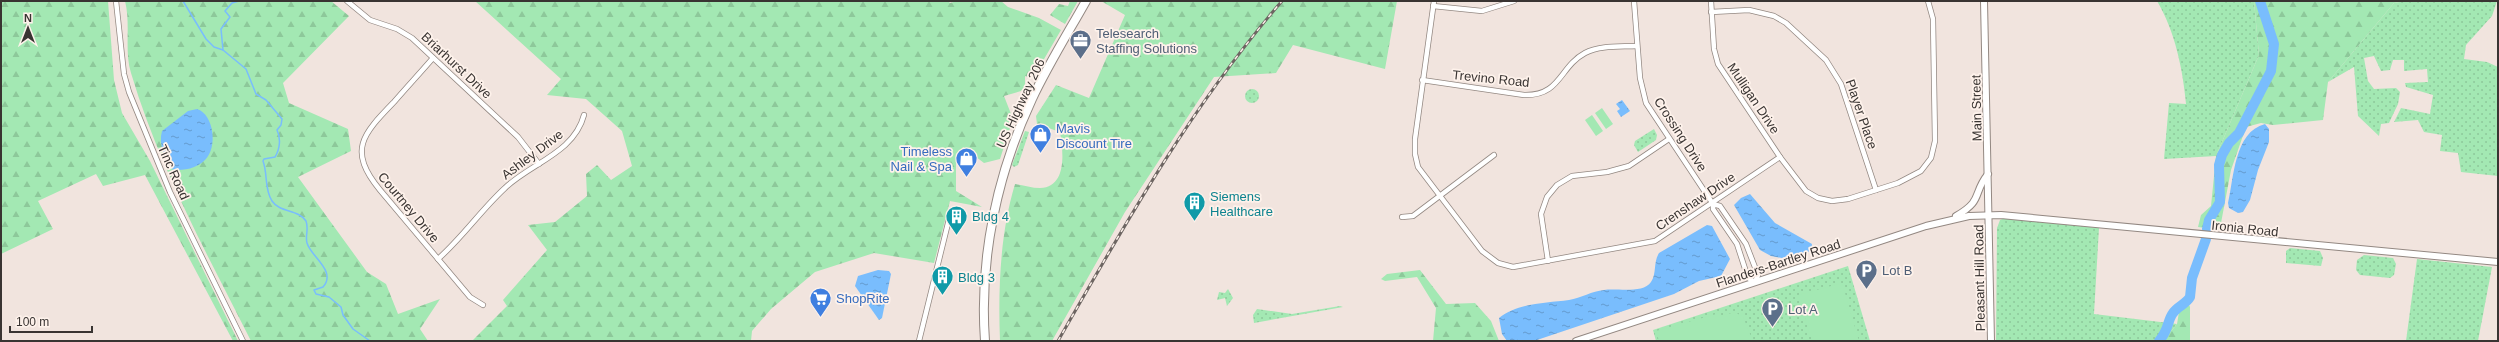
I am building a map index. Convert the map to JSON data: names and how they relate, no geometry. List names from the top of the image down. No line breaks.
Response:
{"streets":{"highway":["US Highway 206"],"street":["Briarhurst Drive","Trevino Road","Mulligan Drive","Main Street","Player Place","Crossing Drive","Ashley Drive","Tinc Road","Crenshaw Drive","Courtney Drive","Ironia Road","Flanders-Bartley Road","Pleasant Hill Road"]},"crossings":[["Briarhurst Drive","Ashley Drive"],["Briarhurst Drive","Courtney Drive"],["Trevino Road","Crossing Drive"],["Trevino Road","Crenshaw Drive"],["Mulligan Drive","Player Place"],["Mulligan Drive","Crenshaw Drive"],["Main Street","Ironia Road"],["Main Street","Flanders-Bartley Road"],["Main Street","Pleasant Hill Road"],["Crossing Drive","Crenshaw Drive"],["Crossing Drive","Flanders-Bartley Road"],["Ashley Drive","Courtney Drive"],["Ironia Road","Flanders-Bartley Road"],["Ironia Road","Pleasant Hill Road"],["Flanders-Bartley Road","Pleasant Hill Road"]],"places":{"office":["Telesearch Staffing Solutions"],"shop":["Mavis Discount Tire","Timeless Nail & Spa"],"building":["Siemens Healthcare","Bldg 4","Bldg 3"],"parking":["Lot B","Lot A"],"supermarket":["ShopRite"]},"scale_bar":"100 m","north":"top"}
